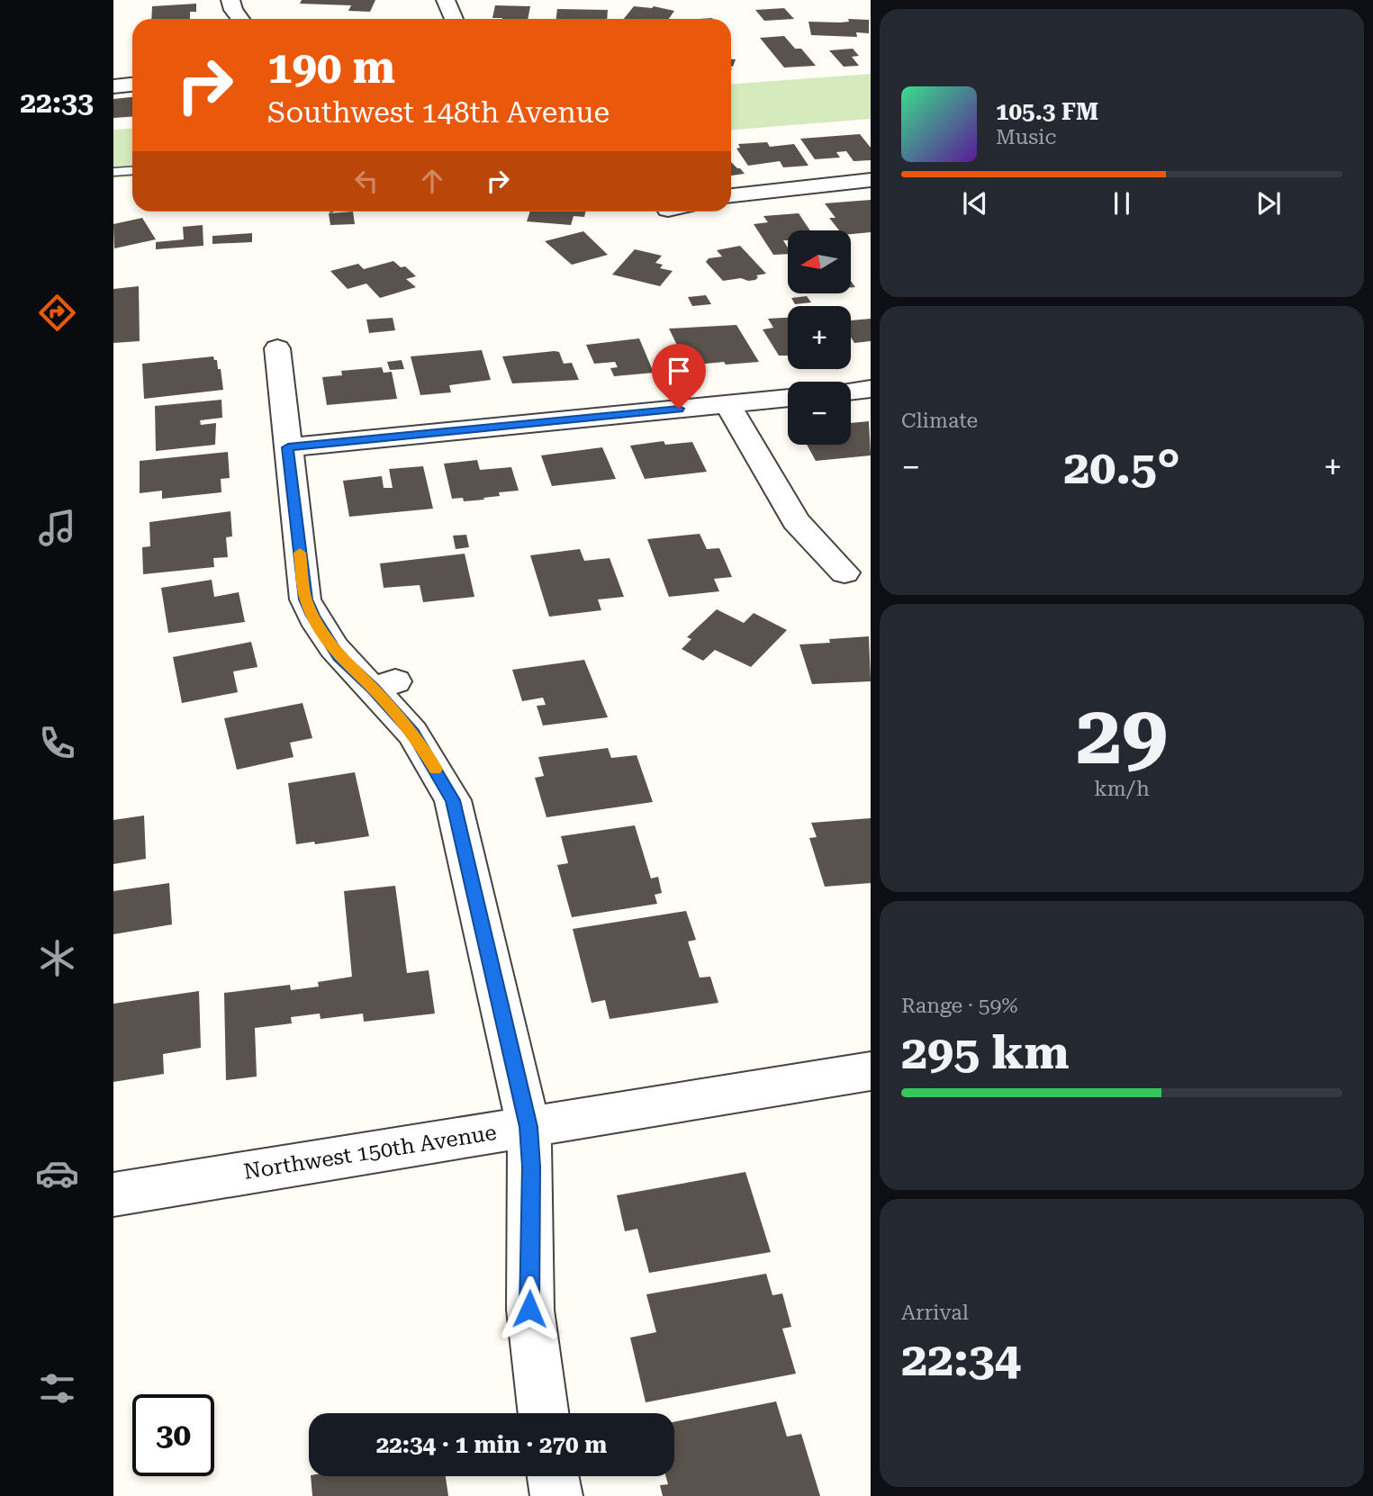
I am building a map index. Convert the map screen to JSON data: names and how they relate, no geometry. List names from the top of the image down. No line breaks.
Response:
{"streets":{"street":["Northwest 150th Avenue"]},"north":"left","page":{"tabs":"22:33","turn":["190 m","Southwest 148th Avenue"],"song":["105.3 FM","Music"],"map_buttons":["+","−"],"tile":["Climate",["29","km/h"],["Range · 59%","295 km"],["Arrival","22:34"]],"heat":["−","20.5°","+"],"limit":"30","trip":"22:34 · 1 min · 270 m"}}
